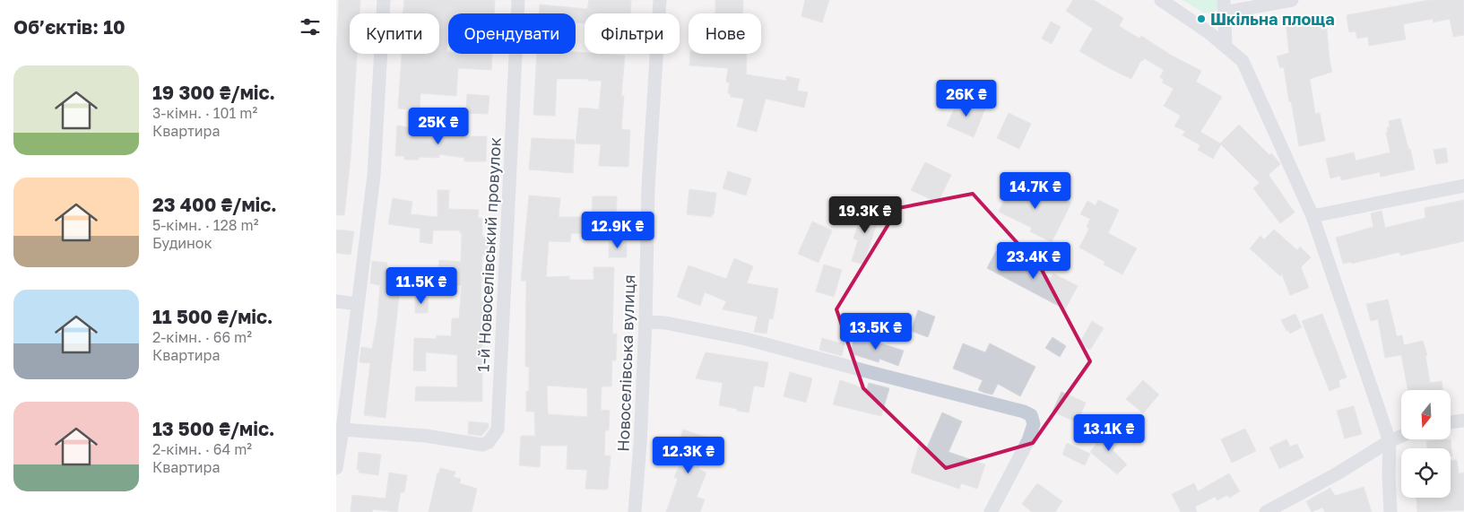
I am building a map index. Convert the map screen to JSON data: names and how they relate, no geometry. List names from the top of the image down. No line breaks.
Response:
{"streets":{"street":["1-й Новоселівський провулок","Новоселівська вулиця"]},"places":["Шкільна площа"],"north":"bottom","page":{"heading":"Об’єктів: 10","chip":["Купити","Орендувати","Фільтри","Нове"],"list":[{"name":"19 300 ₴/міс.","note":"3-кімн. · 101 m² · Квартира"},{"name":"23 400 ₴/міс.","note":"5-кімн. · 128 m² · Будинок"},{"name":"11 500 ₴/міс.","note":"2-кімн. · 66 m² · Квартира"},{"name":"13 500 ₴/міс.","note":"2-кімн. · 64 m² · Квартира"}],"price":["26K ₴","25K ₴","14.7K ₴","19.3K ₴","12.9K ₴","23.4K ₴","11.5K ₴","13.5K ₴","13.1K ₴","12.3K ₴"]}}
